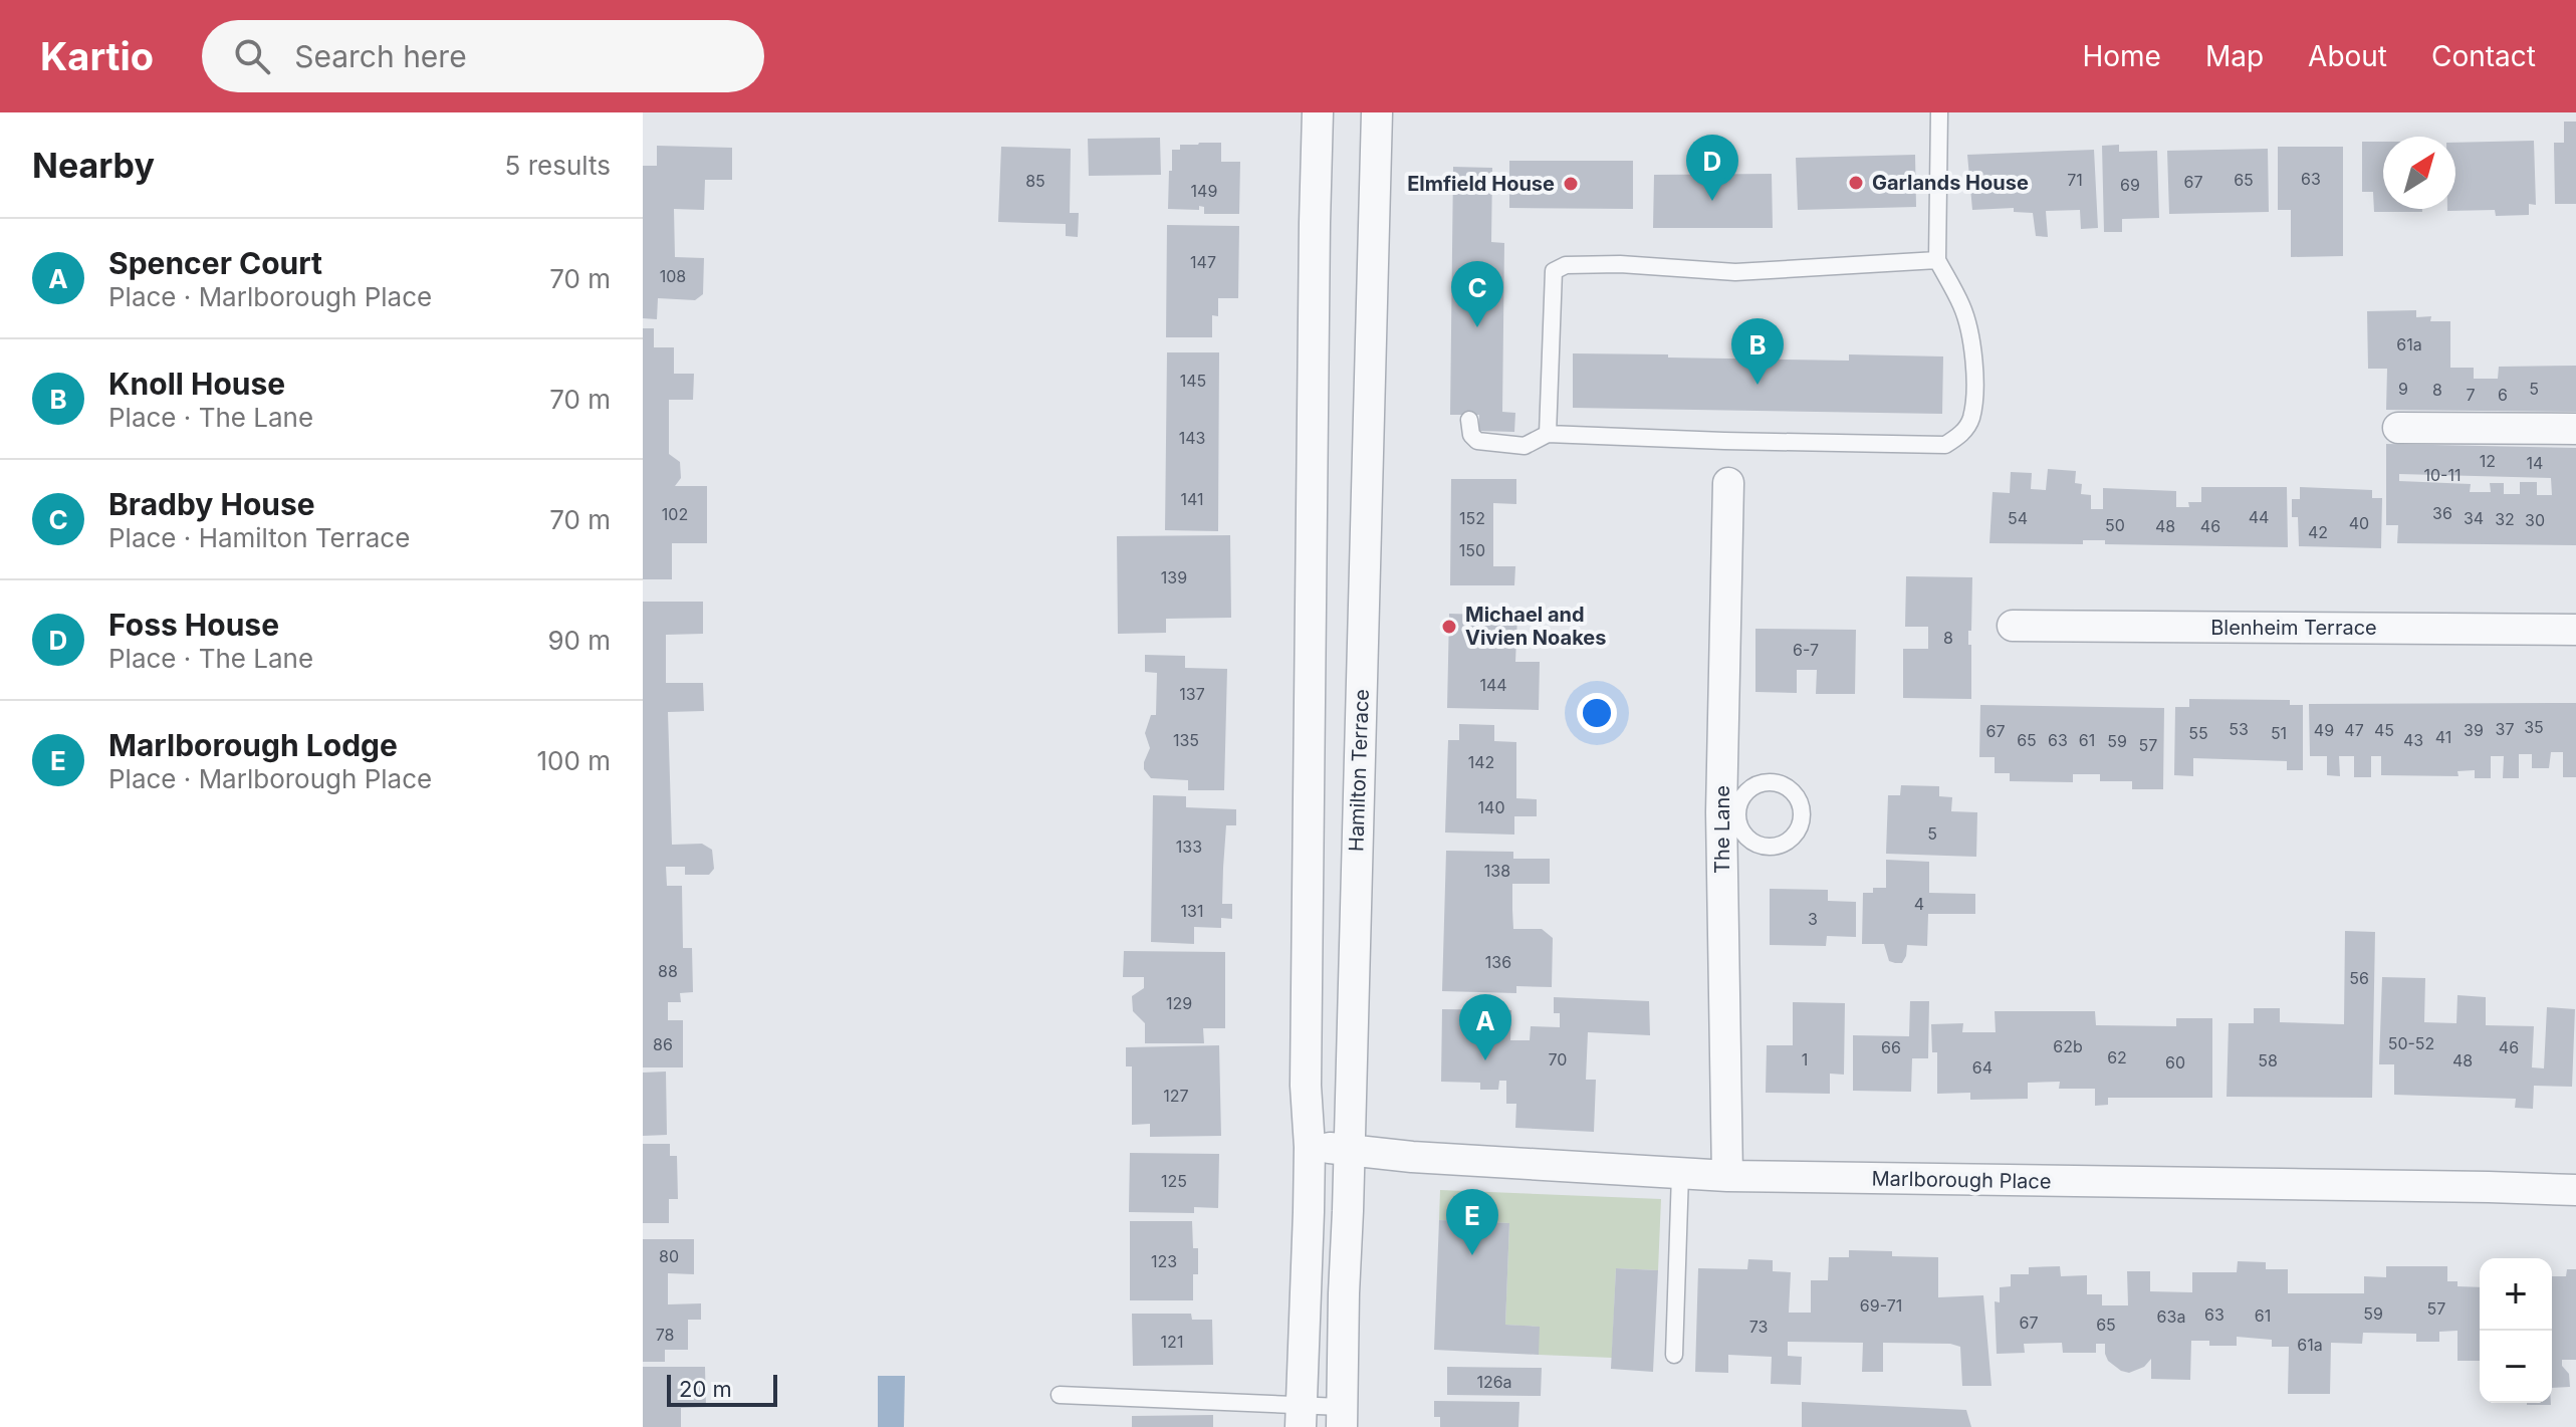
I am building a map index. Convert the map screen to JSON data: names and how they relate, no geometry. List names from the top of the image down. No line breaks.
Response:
{"streets":{"street":["Blenheim Terrace","Hamilton Terrace","The Lane","Marlborough Place"]},"crossings":[["Hamilton Terrace","Marlborough Place"],["The Lane","Marlborough Place"]],"places":["Garlands House","Elmfield House","Michael and Vivien Noakes"],"house_numbers":["63","71","65","85","67","69","149","147","108","61a","145","9","5","8","7","6","143","12","14","10-11","141","36","102","44","152","54","34","32","30","40","50","48","46","42","150","139","8","6-7","144","137","35","53","37","49","47","45","39","67","55","51","41","135","65","63","61","43","59","57","142","140","5","133","138","4","131","3","136","88","56","129","50-52","86","62b","66","46","62","70","1","58","48","60","64","127","125","80","123","69-71","57","59","63","61","63a","67","65","73","78","121","61a","126a"],"scale_bar":"20 m","north":"top right","page":{"header":"Kartio","search":"Search here","nav":["Home","Map","About","Contact"],"heading":["Nearby","5 results"],"pins":["D","C","B","A","E"],"list":[{"mark":"A","name":"Spencer Court","note":"Place · Marlborough Place","value":"70 m"},{"mark":"B","name":"Knoll House","note":"Place · The Lane","value":"70 m"},{"mark":"C","name":"Bradby House","note":"Place · Hamilton Terrace","value":"70 m"},{"mark":"D","name":"Foss House","note":"Place · The Lane","value":"90 m"},{"mark":"E","name":"Marlborough Lodge","note":"Place · Marlborough Place","value":"100 m"}],"map_buttons":["+","−"],"scale":"20 m"}}
